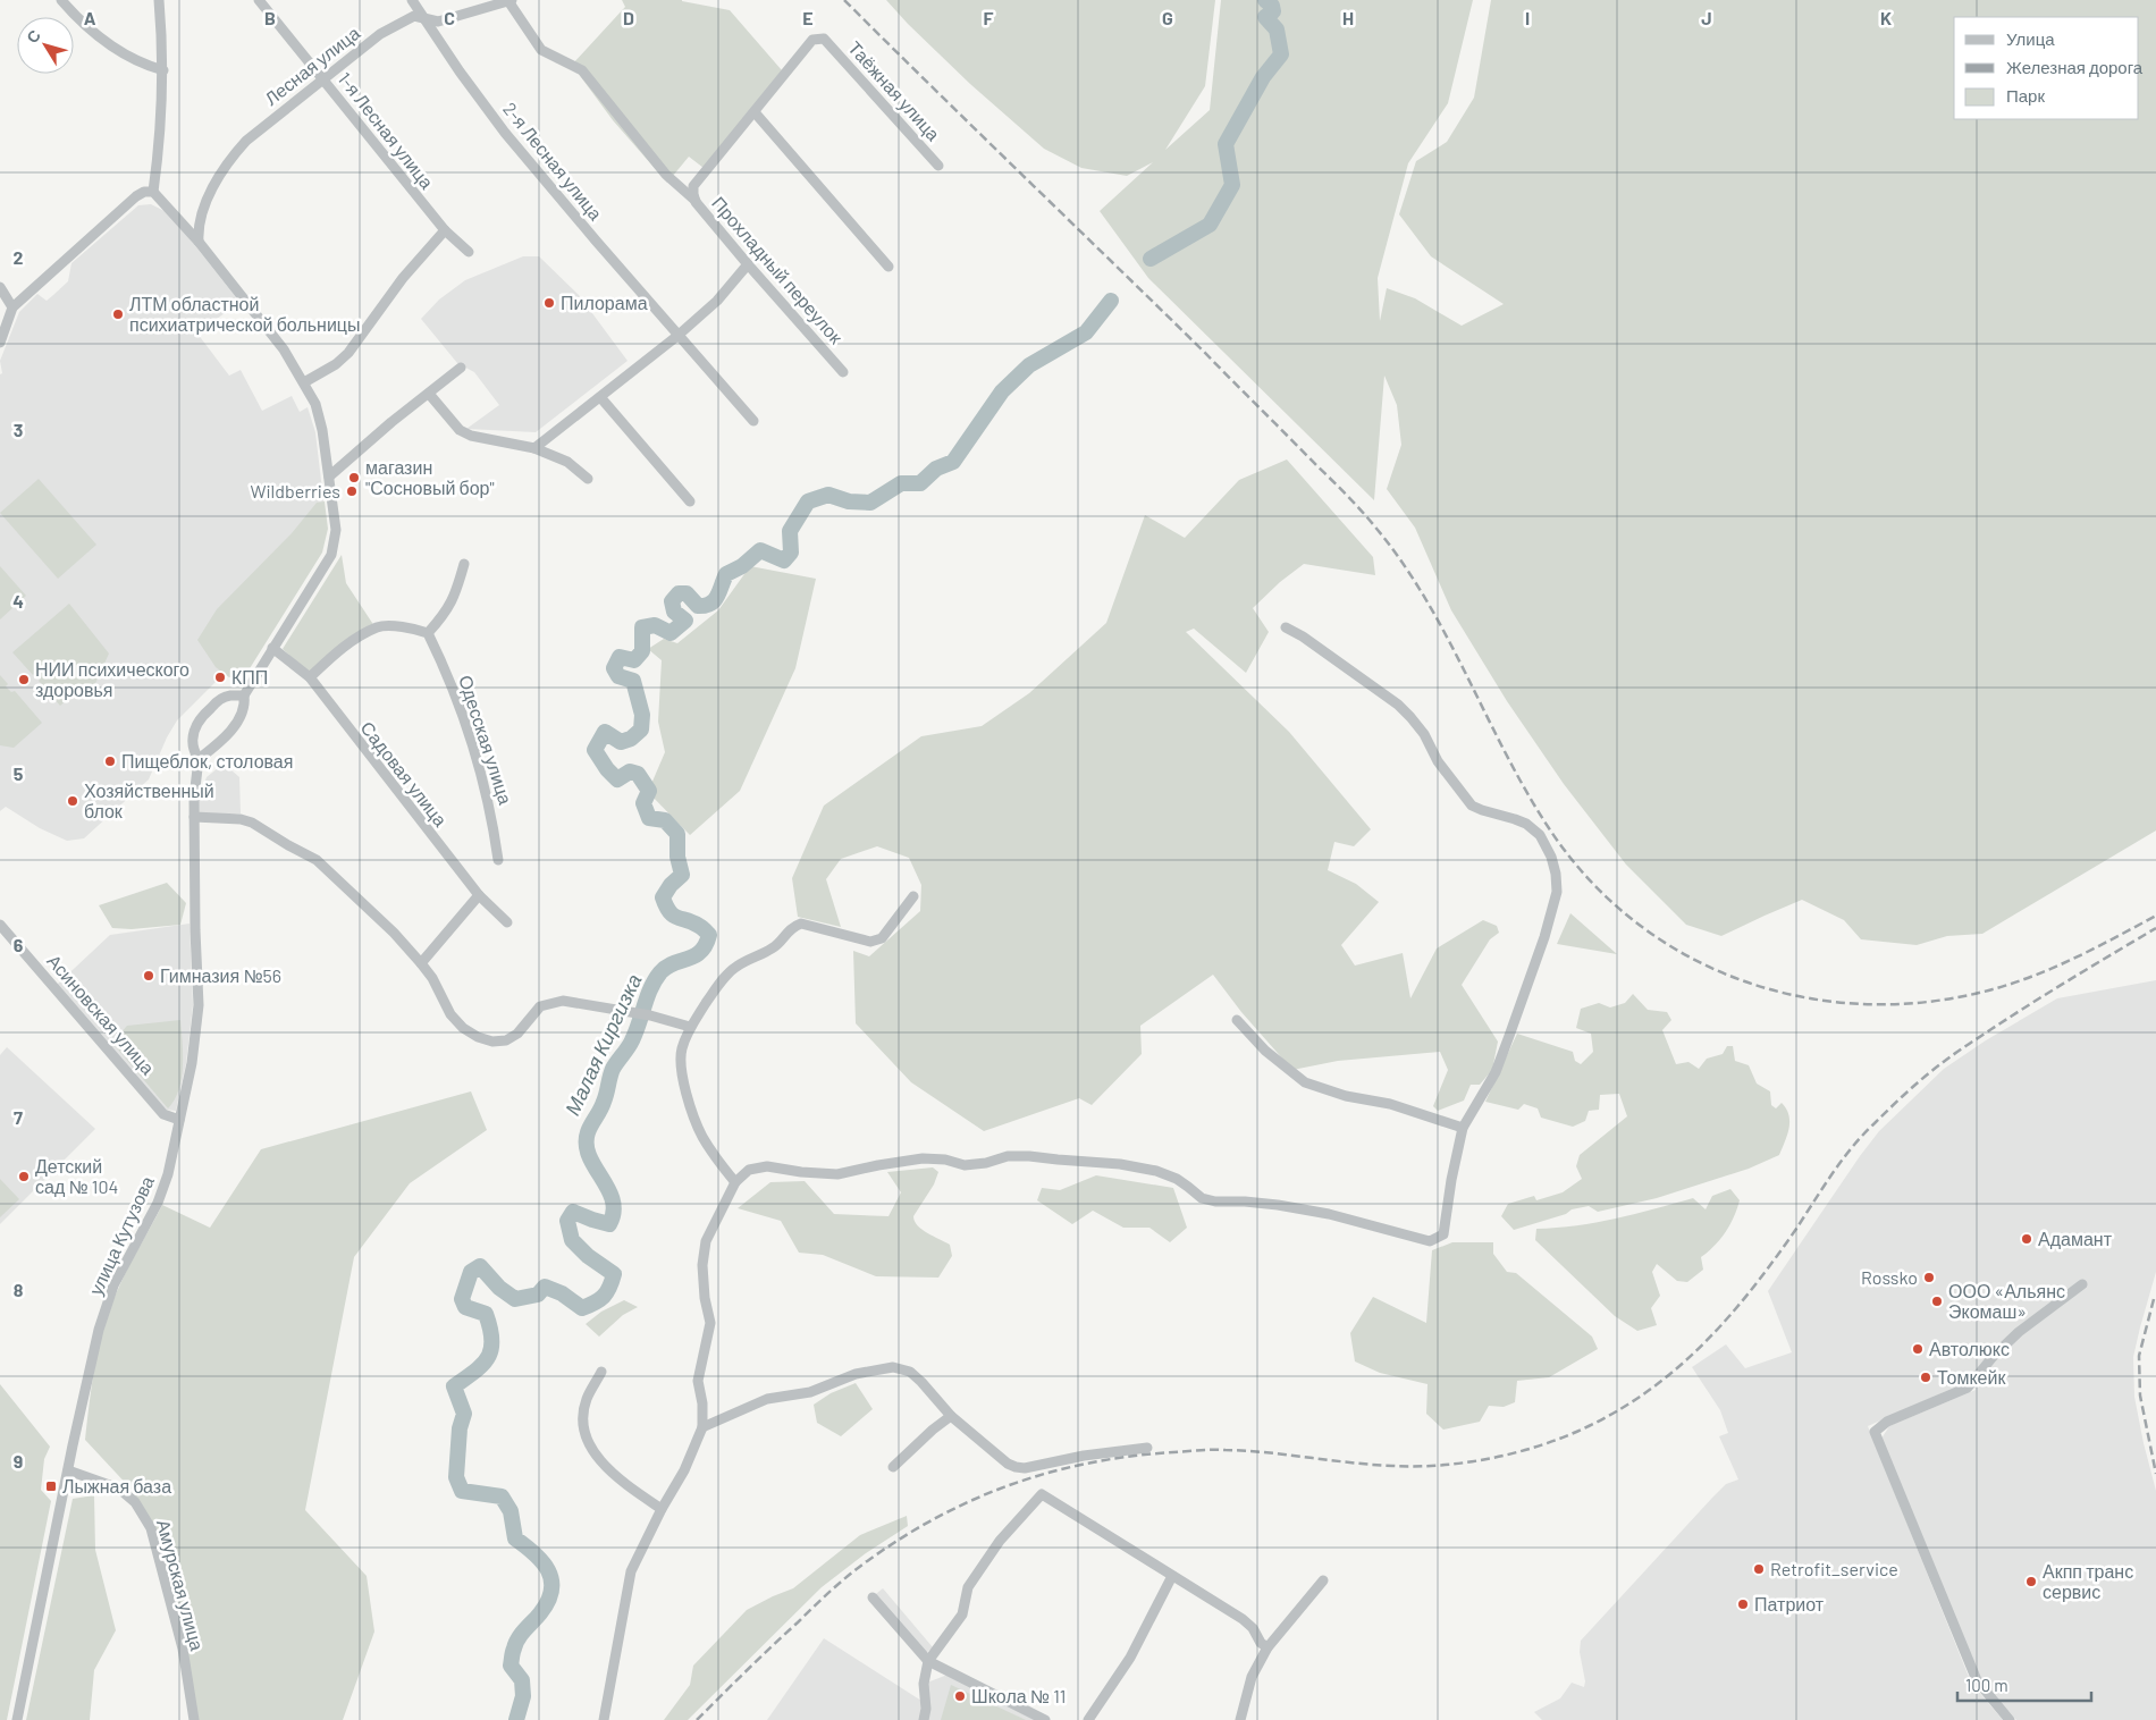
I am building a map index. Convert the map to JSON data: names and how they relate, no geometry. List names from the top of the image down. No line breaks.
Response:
{"streets":{"street":["Лесная улица","Таёжная улица","1-я Лесная улица","2-я Лесная улица","Прохладный переулок","Одесская улица","Садовая улица","Асиновская улица","улица Кутузова","Амурская улица"]},"crossings":[["Лесная улица","1-я Лесная улица"],["Лесная улица","2-я Лесная улица"],["Таёжная улица","Прохладный переулок"],["Асиновская улица","улица Кутузова"],["улица Кутузова","Амурская улица"]],"water":["Малая Киргизка"],"places":{"other":["Пилорама","ЛТМ областной психиатрической больницы","магазин \"Сосновый бор\"","Wildberries","КПП","НИИ психического здоровья","Пищеблок, столовая","Хозяйственный блок","Гимназия №56","Детский сад № 104","Адамант","Rossko","ООО «Альянс Экомаш»","Автолюкс","Томкейк","Retrofit_service","Акпп транс сервис","Патриот","Школа № 11"],"transit":["Лыжная база"]},"legend":["Улица","Железная дорога","Парк"],"scale_bar":"100 m","north":"top left","grid":{"columns":["A","B","C","D","E","F","G","H","I","J","K"],"rows":["2","3","4","5","6","7","8","9"]}}
